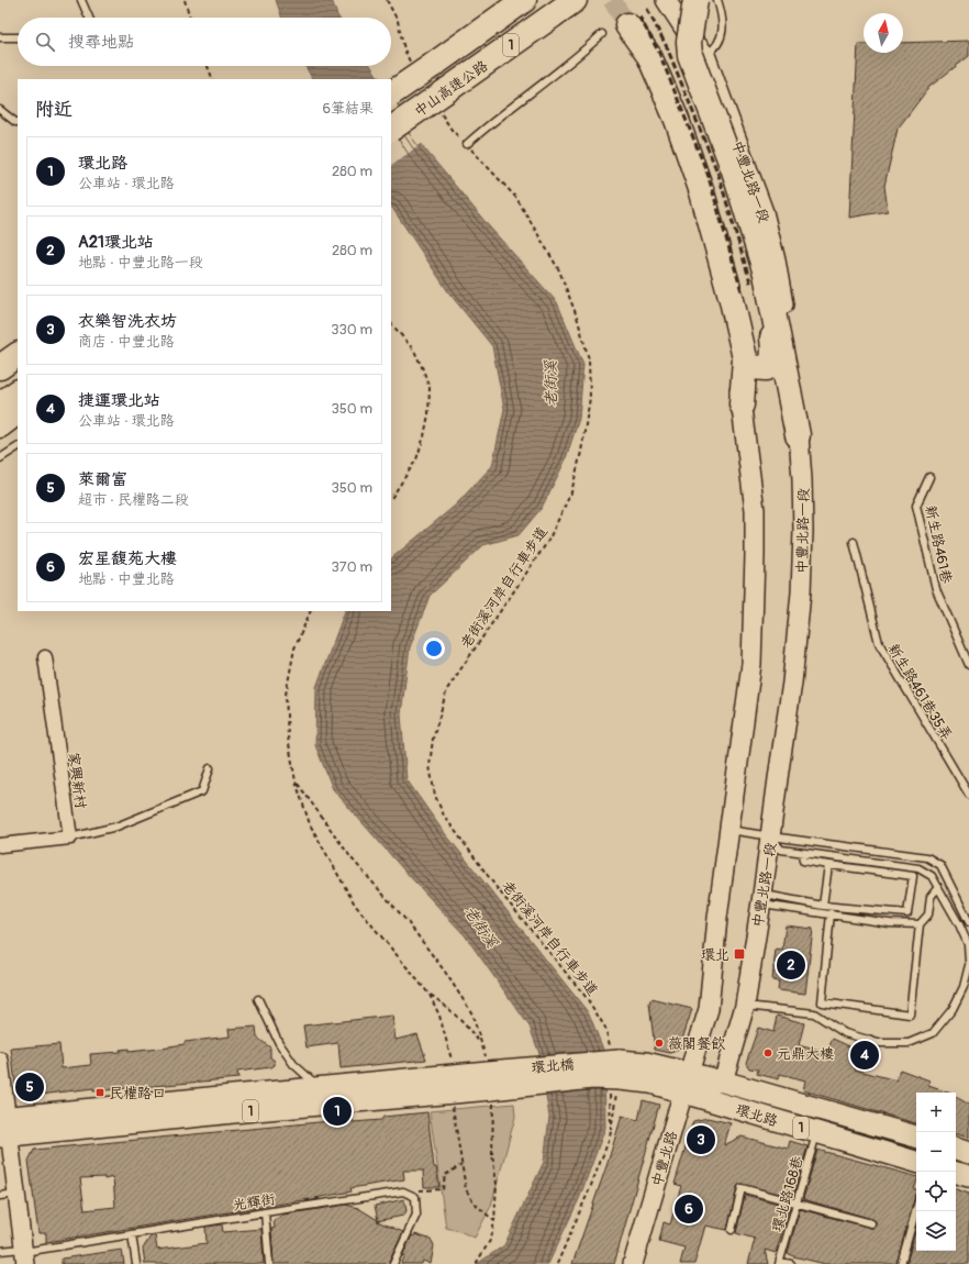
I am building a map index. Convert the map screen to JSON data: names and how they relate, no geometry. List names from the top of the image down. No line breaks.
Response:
{"streets":{"highway":["1","中山高速公路"],"main road":["中豐北路一段","環北橋","環北路","中豐北路"],"street":["家興新村"],"lane":["新生路461巷","新生路461巷35弄","環北路168巷","光輝街"],"path":["老街溪河岸自行車步道"]},"crossings":[["1","環北橋"],["中山高速公路","老街溪河岸自行車步道"],["中豐北路一段","環北路"],["老街溪河岸自行車步道","環北橋"],["老街溪河岸自行車步道","環北路"],["環北橋","環北路"],["環北路","中豐北路"],["環北路","環北路168巷"]],"water":["老街溪"],"places":{"transit":["環北","民權路口"],"other":["薇閣餐飲","元鼎大樓"]},"north":"top","page":{"search":"搜尋地點","heading":["附近","6筆結果"],"list":[{"mark":"1","name":"環北路","note":"公車站 · 環北路","value":"280 m"},{"mark":"2","name":"A21環北站","note":"地點 · 中豐北路一段","value":"280 m"},{"mark":"3","name":"衣樂智洗衣坊","note":"商店 · 中豐北路","value":"330 m"},{"mark":"4","name":"捷運環北站","note":"公車站 · 環北路","value":"350 m"},{"mark":"5","name":"萊爾富","note":"超市 · 民權路二段","value":"350 m"},{"mark":"6","name":"宏星馥苑大樓","note":"地點 · 中豐北路","value":"370 m"}],"pins":["2","4","5","1","3","6"],"map_buttons":["+","−"]}}
